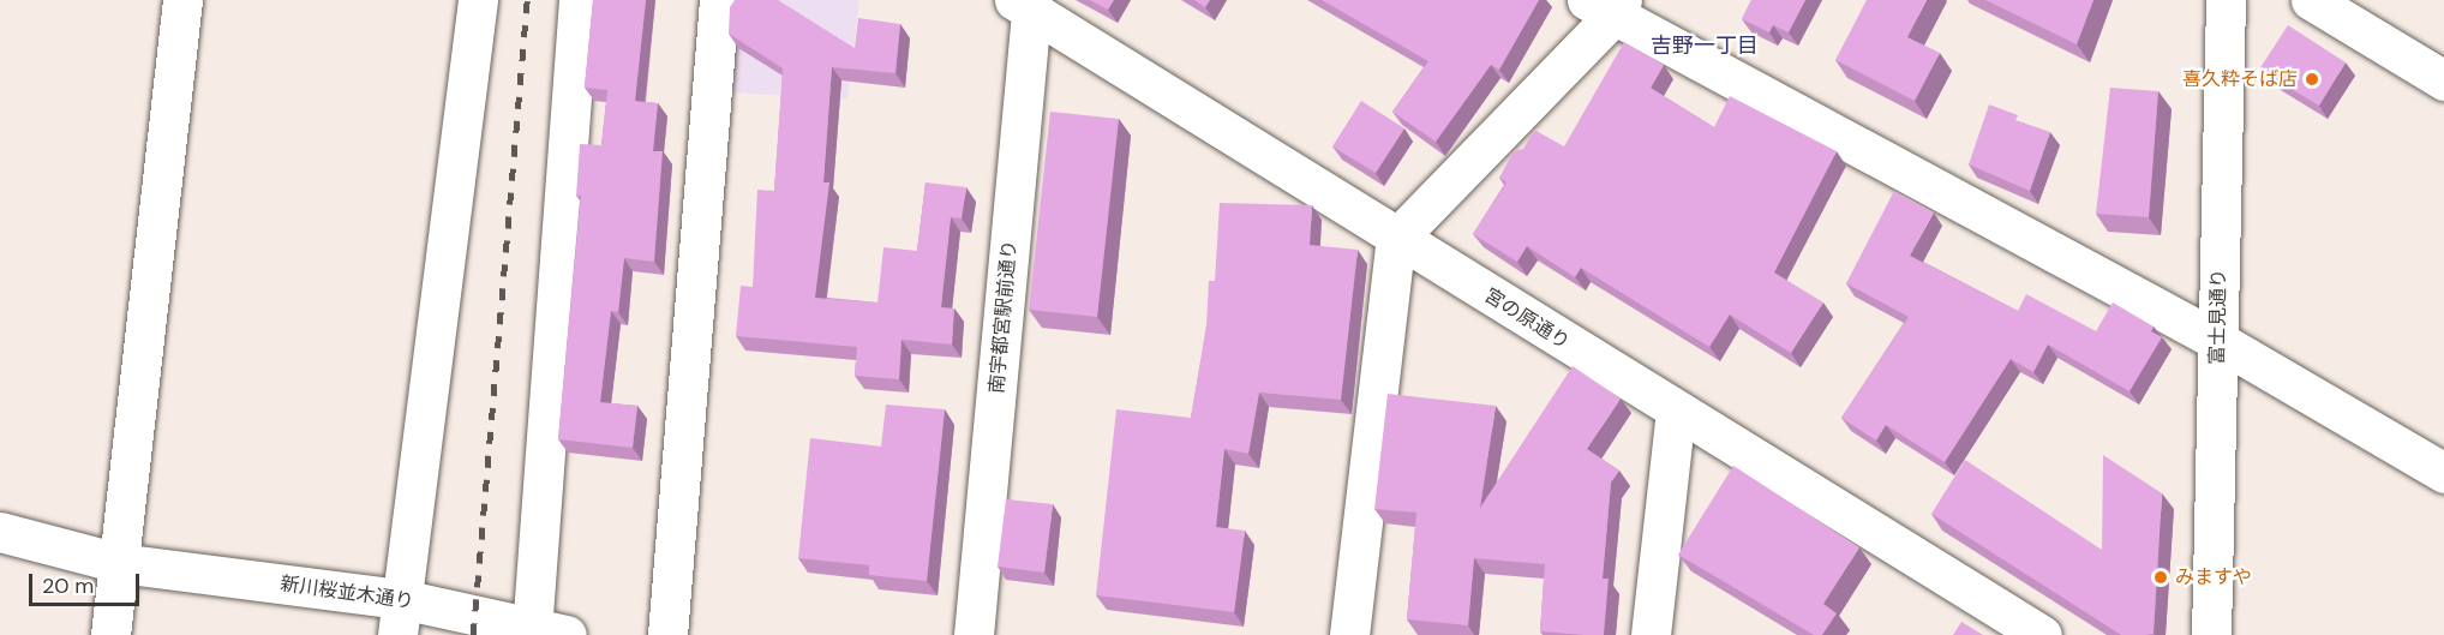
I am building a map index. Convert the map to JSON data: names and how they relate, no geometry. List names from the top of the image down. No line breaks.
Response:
{"streets":{"street":["南宇都宮駅前通り","富士見通り","宮の原通り","新川桜並木通り"]},"crossings":[["南宇都宮駅前通り","宮の原通り"]],"districts":["吉野一丁目"],"places":["喜久粋そば店","みますや"],"scale_bar":"20 m"}
